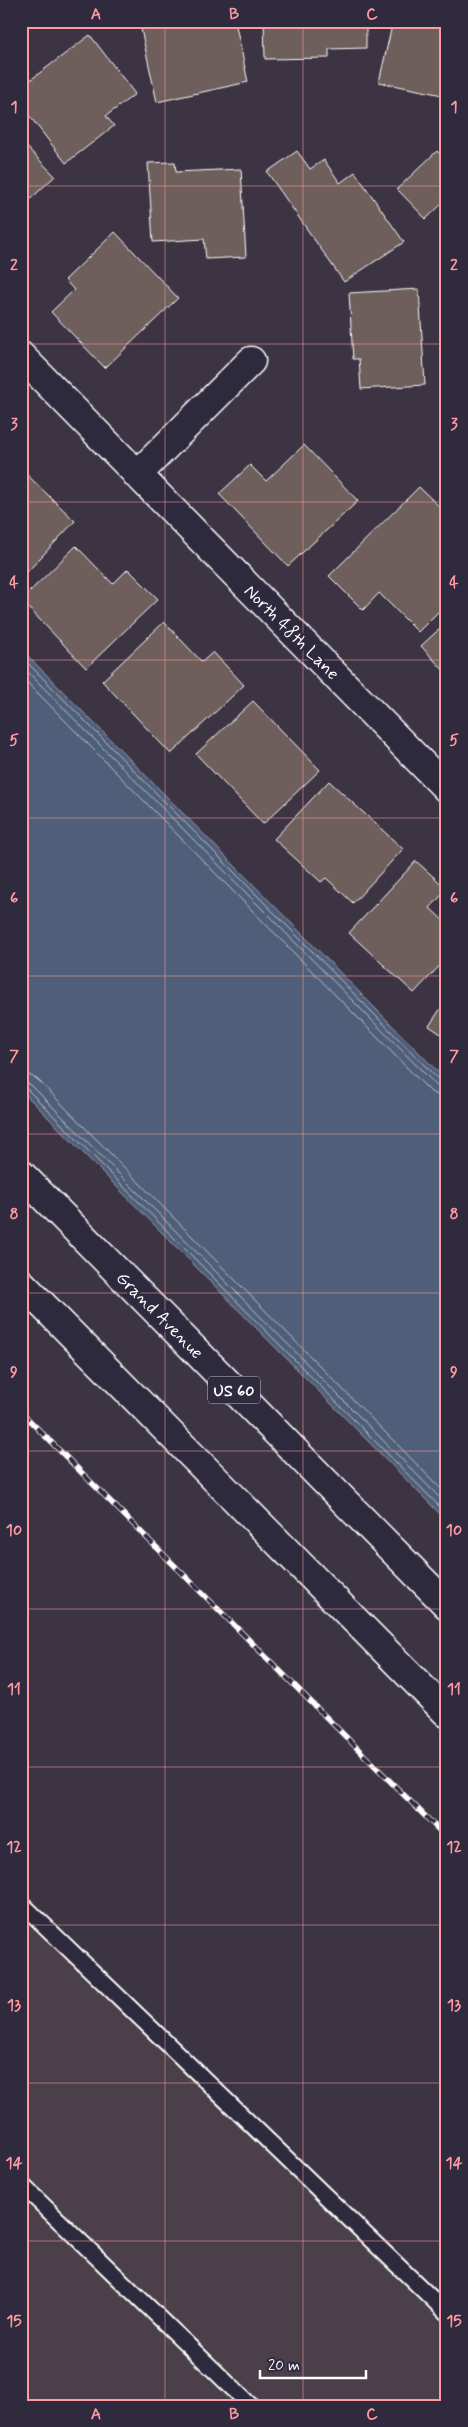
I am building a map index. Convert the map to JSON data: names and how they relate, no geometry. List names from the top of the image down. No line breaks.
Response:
{"streets":{"main road":["North 48th Lane","Grand Avenue","US 60"]},"scale_bar":"20 m","grid":{"columns":["A","B","C"],"rows":["1","2","3","4","5","6","7","8","9","10","11","12","13","14","15"]}}
